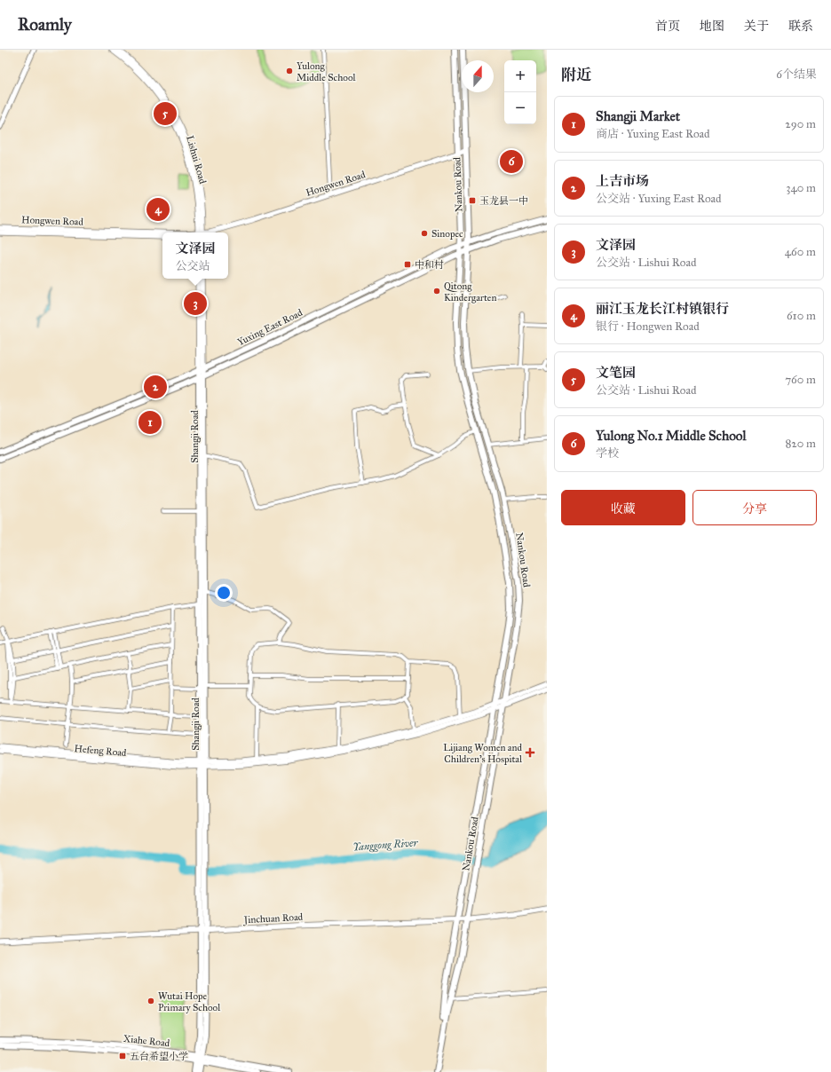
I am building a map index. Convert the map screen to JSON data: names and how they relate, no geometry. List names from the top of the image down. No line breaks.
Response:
{"streets":{"main road":["Nankou Road","Yuxing East Road","Shangji Road","Xiahe Road"],"street":["Lishui Road","Hongwen Road","Hefeng Road","Jinchuan Road"]},"crossings":[["Hongwen Road","Nankou Road"],["Nankou Road","Yuxing East Road"],["Nankou Road","Jinchuan Road"],["Yuxing East Road","Shangji Road"],["Shangji Road","Hefeng Road"],["Shangji Road","Jinchuan Road"],["Shangji Road","Xiahe Road"]],"water":["Yanggong River"],"places":{"other":["Yulong Middle School","Sinopec","Qitong Kindergarten","Wutai Hope Primary School"],"transit":["玉龙县一中","中和村","五台希望小学"],"health":["Lijiang Women and Children's Hospital"]},"north":"top","page":{"header":"Roamly","nav":["首页","地图","关于","联系"],"heading":["附近","6个结果"],"map_buttons":["+","−"],"list":[{"mark":"1","name":"Shangji Market","note":"商店 · Yuxing East Road","value":"290 m"},{"mark":"2","name":"上吉市场","note":"公交站 · Yuxing East Road","value":"340 m"},{"mark":"3","name":"文泽园","note":"公交站 · Lishui Road","value":"460 m"},{"mark":"4","name":"丽江玉龙长江村镇银行","note":"银行 · Hongwen Road","value":"610 m"},{"mark":"5","name":"文笔园","note":"公交站 · Lishui Road","value":"760 m"},{"mark":"6","name":"Yulong No.1 Middle School","note":"学校","value":"820 m"}],"pins":["5","6","4","3","2","1"],"popup":["文泽园","公交站"],"buttons":["收藏","分享"]}}
